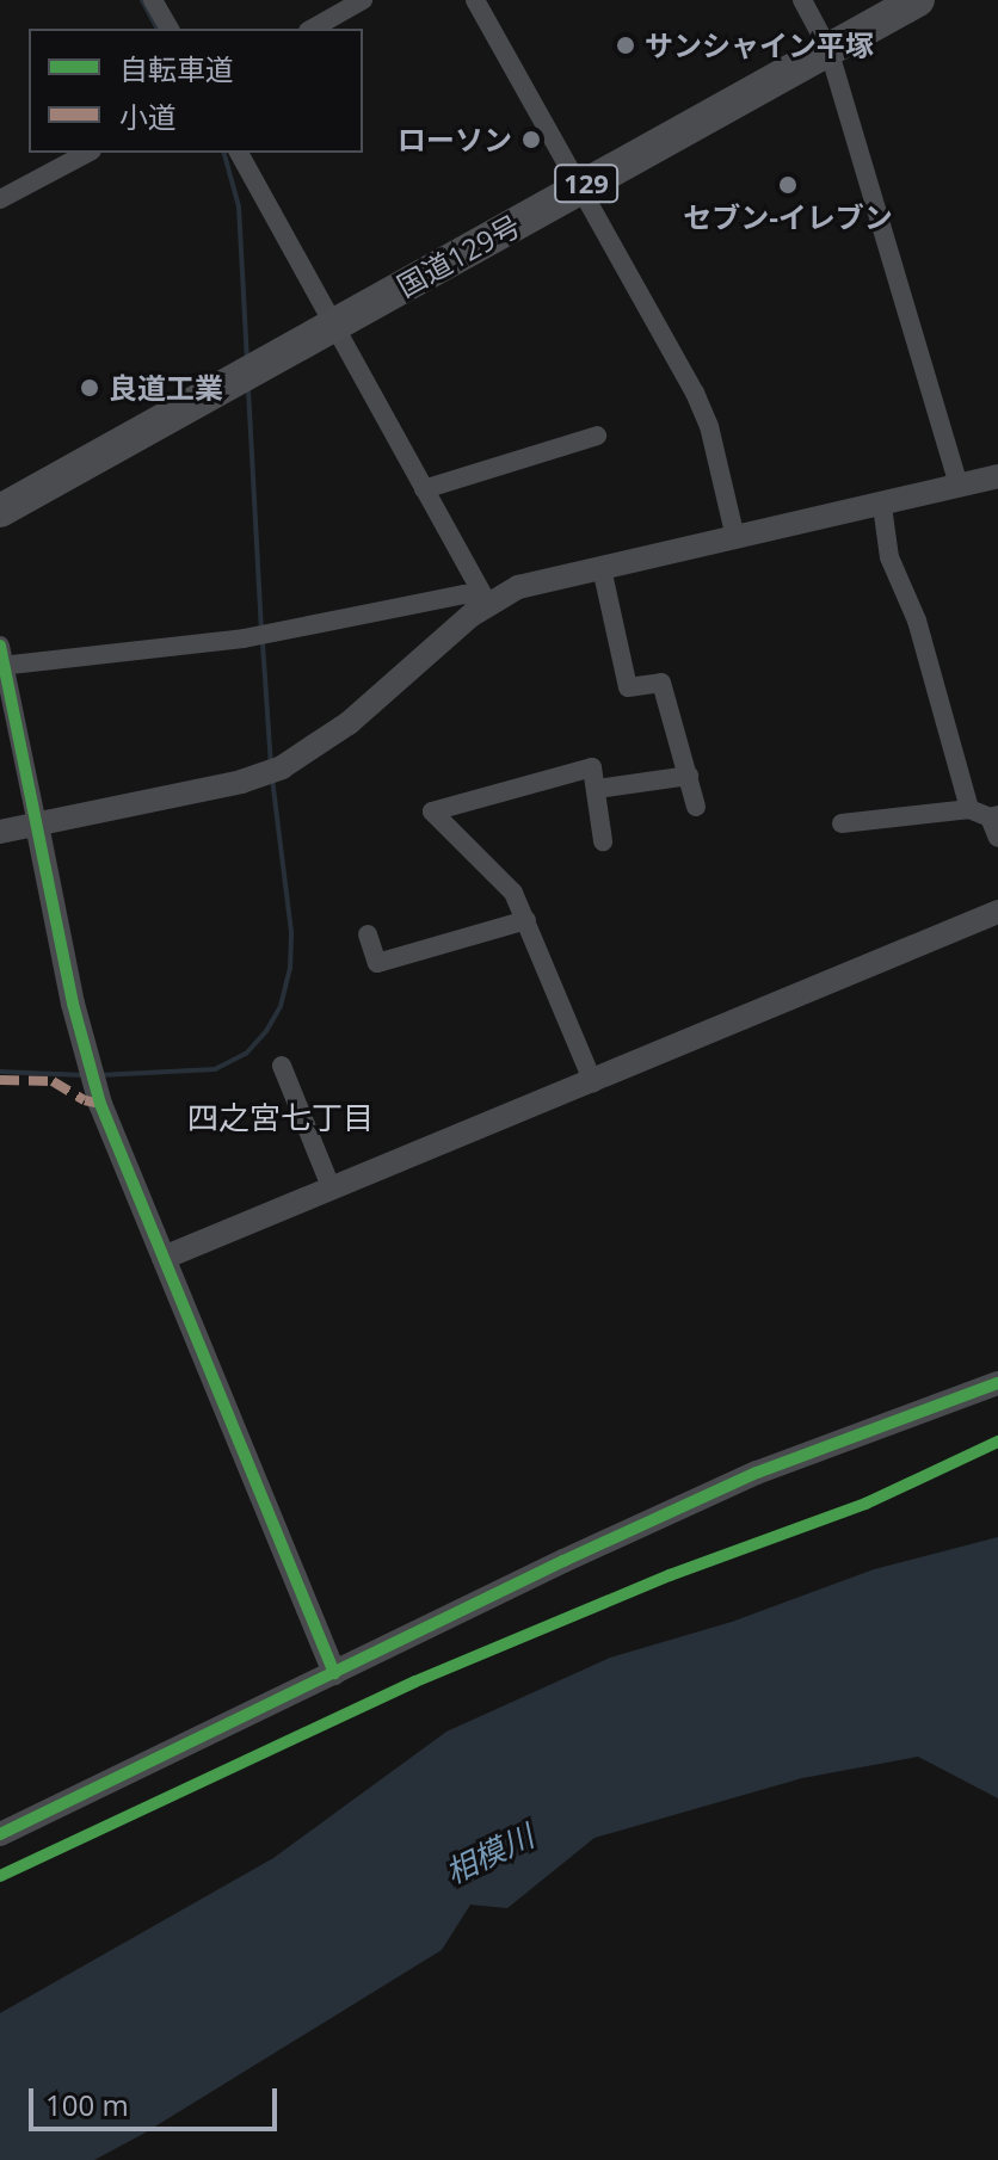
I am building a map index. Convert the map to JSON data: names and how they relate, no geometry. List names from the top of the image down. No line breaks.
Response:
{"streets":{"highway":["129","国道129号"]},"districts":["四之宮七丁目"],"water":["相模川"],"places":["サンシャイン平塚","ローソン","セブン-イレブン","良道工業"],"legend":["自転車道","小道"],"scale_bar":"100 m"}
